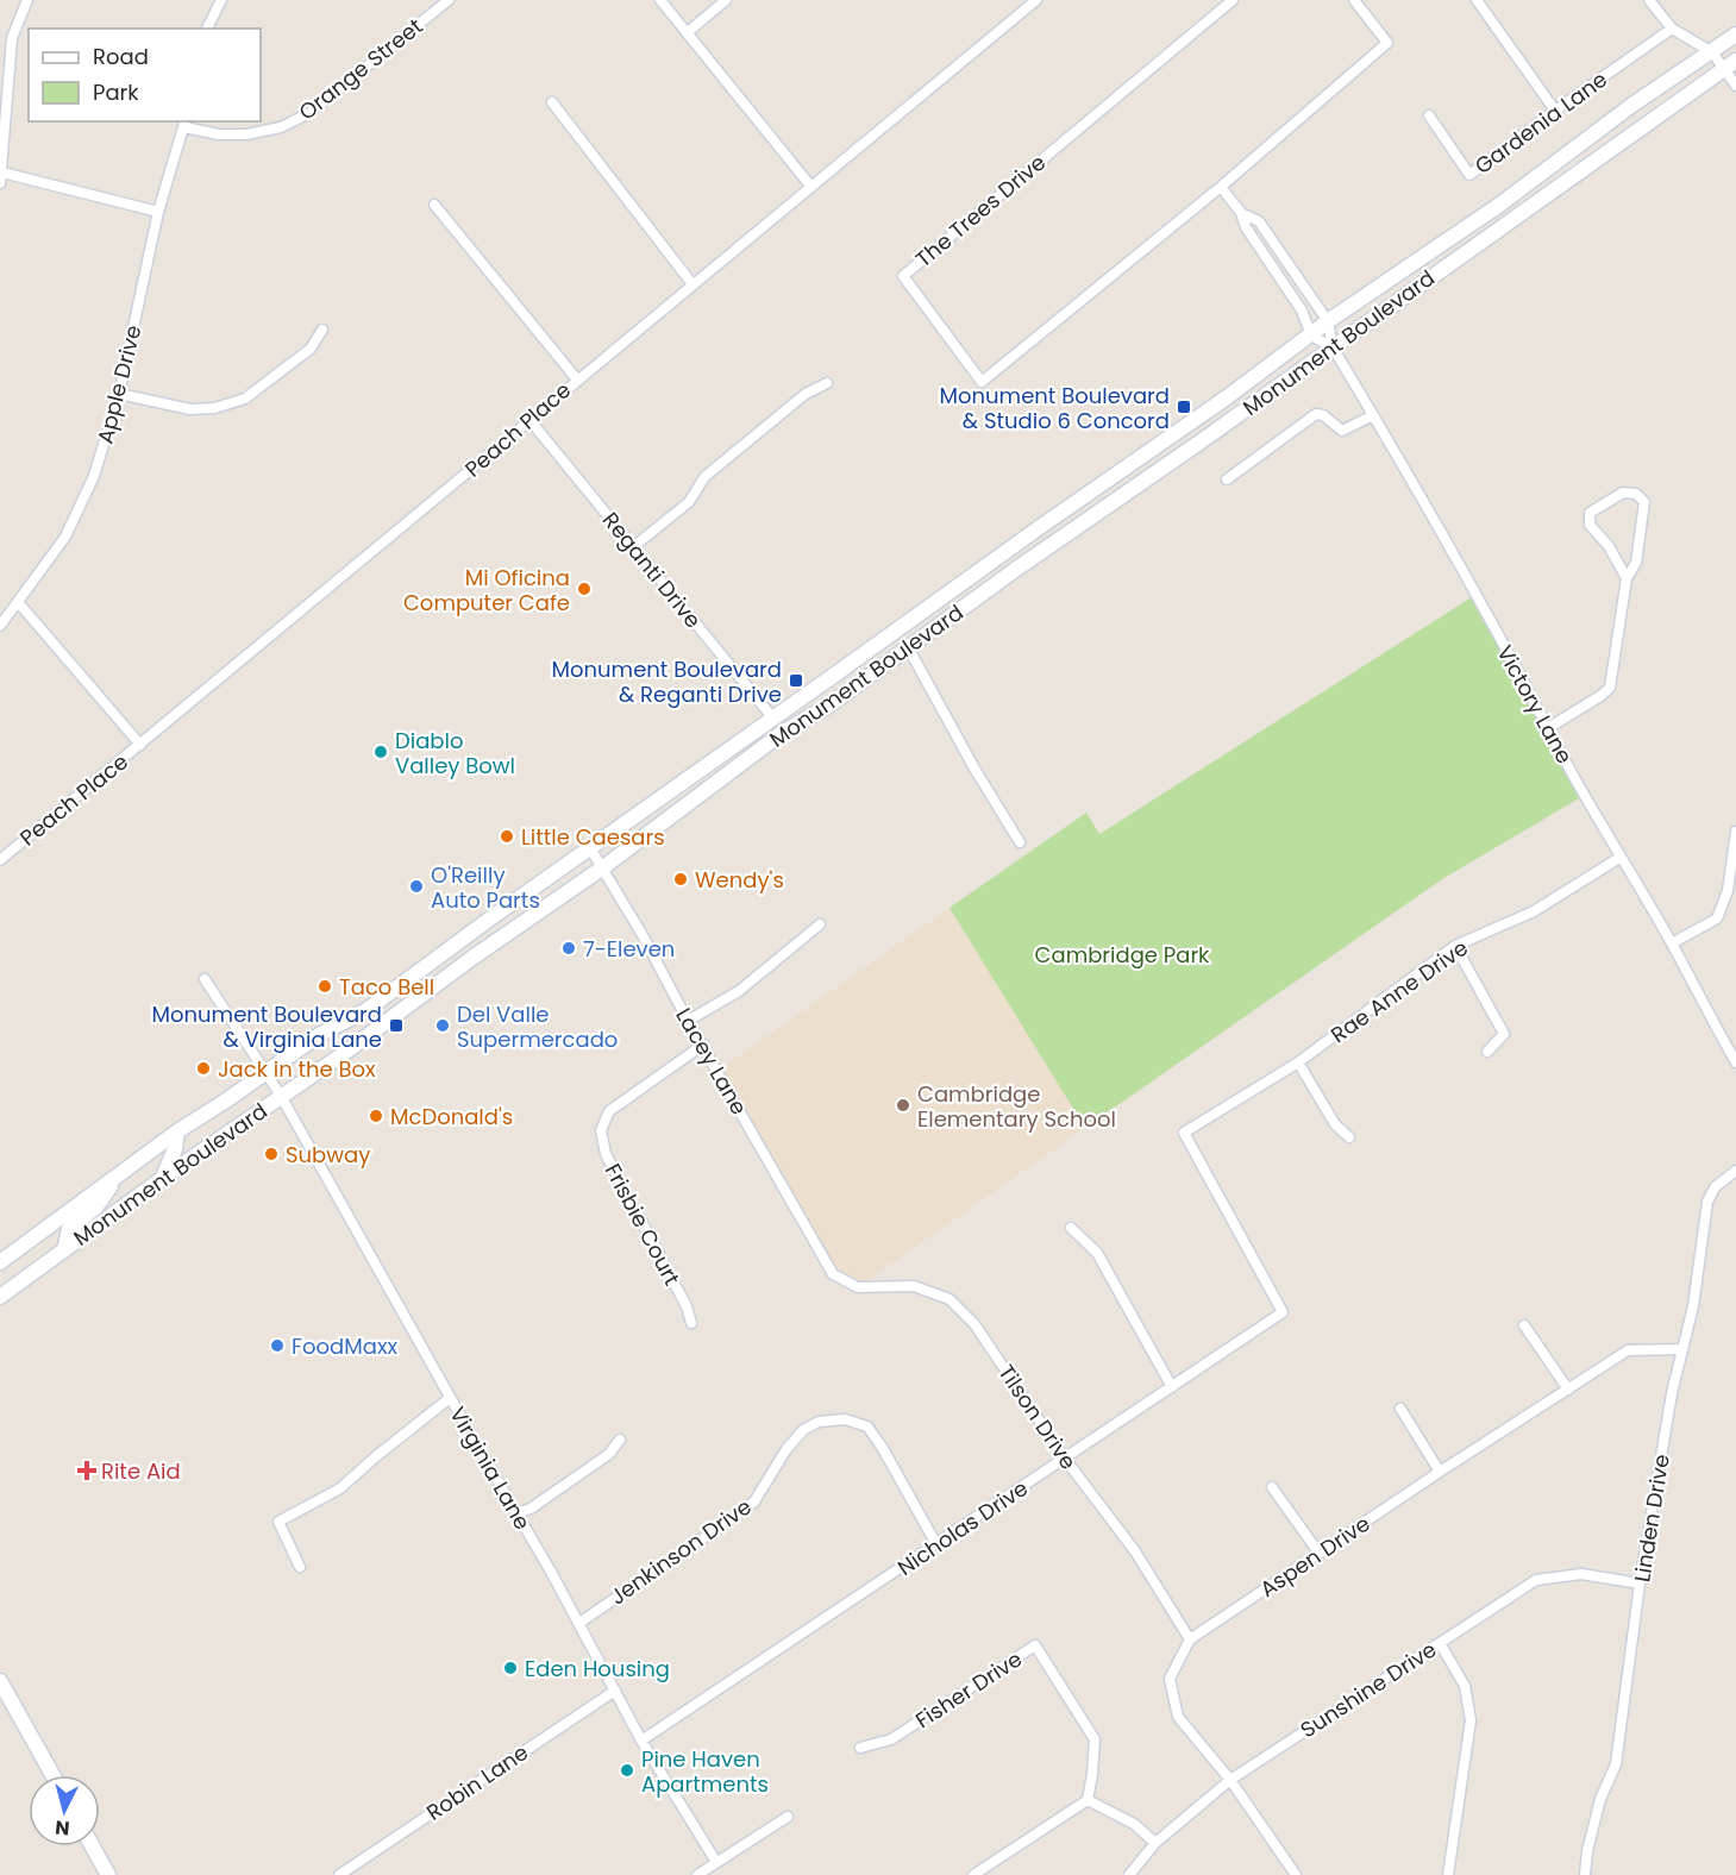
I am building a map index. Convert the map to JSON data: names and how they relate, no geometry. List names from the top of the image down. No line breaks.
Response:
{"streets":{"main road":["Monument Boulevard"],"street":["Orange Street","Gardenia Lane","The Trees Drive","Apple Drive","Peach Place","Reganti Drive","Victory Lane","Rae Anne Drive","Lacey Lane","Frisbie Court","Tilson Drive","Virginia Lane","Linden Drive","Nicholas Drive","Jenkinson Drive","Aspen Drive","Fisher Drive","Sunshine Drive","Robin Lane"]},"crossings":[["Orange Street","Apple Drive"],["Monument Boulevard","Reganti Drive"],["Monument Boulevard","Victory Lane"],["Monument Boulevard","Lacey Lane"],["Monument Boulevard","Virginia Lane"],["Peach Place","Reganti Drive"],["Victory Lane","Rae Anne Drive"],["Rae Anne Drive","Nicholas Drive"],["Lacey Lane","Frisbie Court"],["Lacey Lane","Tilson Drive"],["Tilson Drive","Nicholas Drive"],["Tilson Drive","Aspen Drive"],["Virginia Lane","Nicholas Drive"],["Virginia Lane","Jenkinson Drive"],["Virginia Lane","Robin Lane"],["Linden Drive","Aspen Drive"],["Linden Drive","Sunshine Drive"],["Nicholas Drive","Jenkinson Drive"],["Aspen Drive","Sunshine Drive"]],"parks":["Cambridge Park"],"places":{"transit":["Monument Boulevard & Studio 6 Concord","Monument Boulevard & Reganti Drive","Monument Boulevard & Virginia Lane"],"other":["Mi Oficina Computer Cafe","Diablo Valley Bowl","Little Caesars","Wendy's","O'Reilly Auto Parts","7-Eleven","Taco Bell","Del Valle Supermercado","Jack in the Box","Cambridge Elementary School","McDonald's","Subway","FoodMaxx","Eden Housing","Pine Haven Apartments"],"health":["Rite Aid"]},"legend":["Road","Park"],"north":"bottom"}
